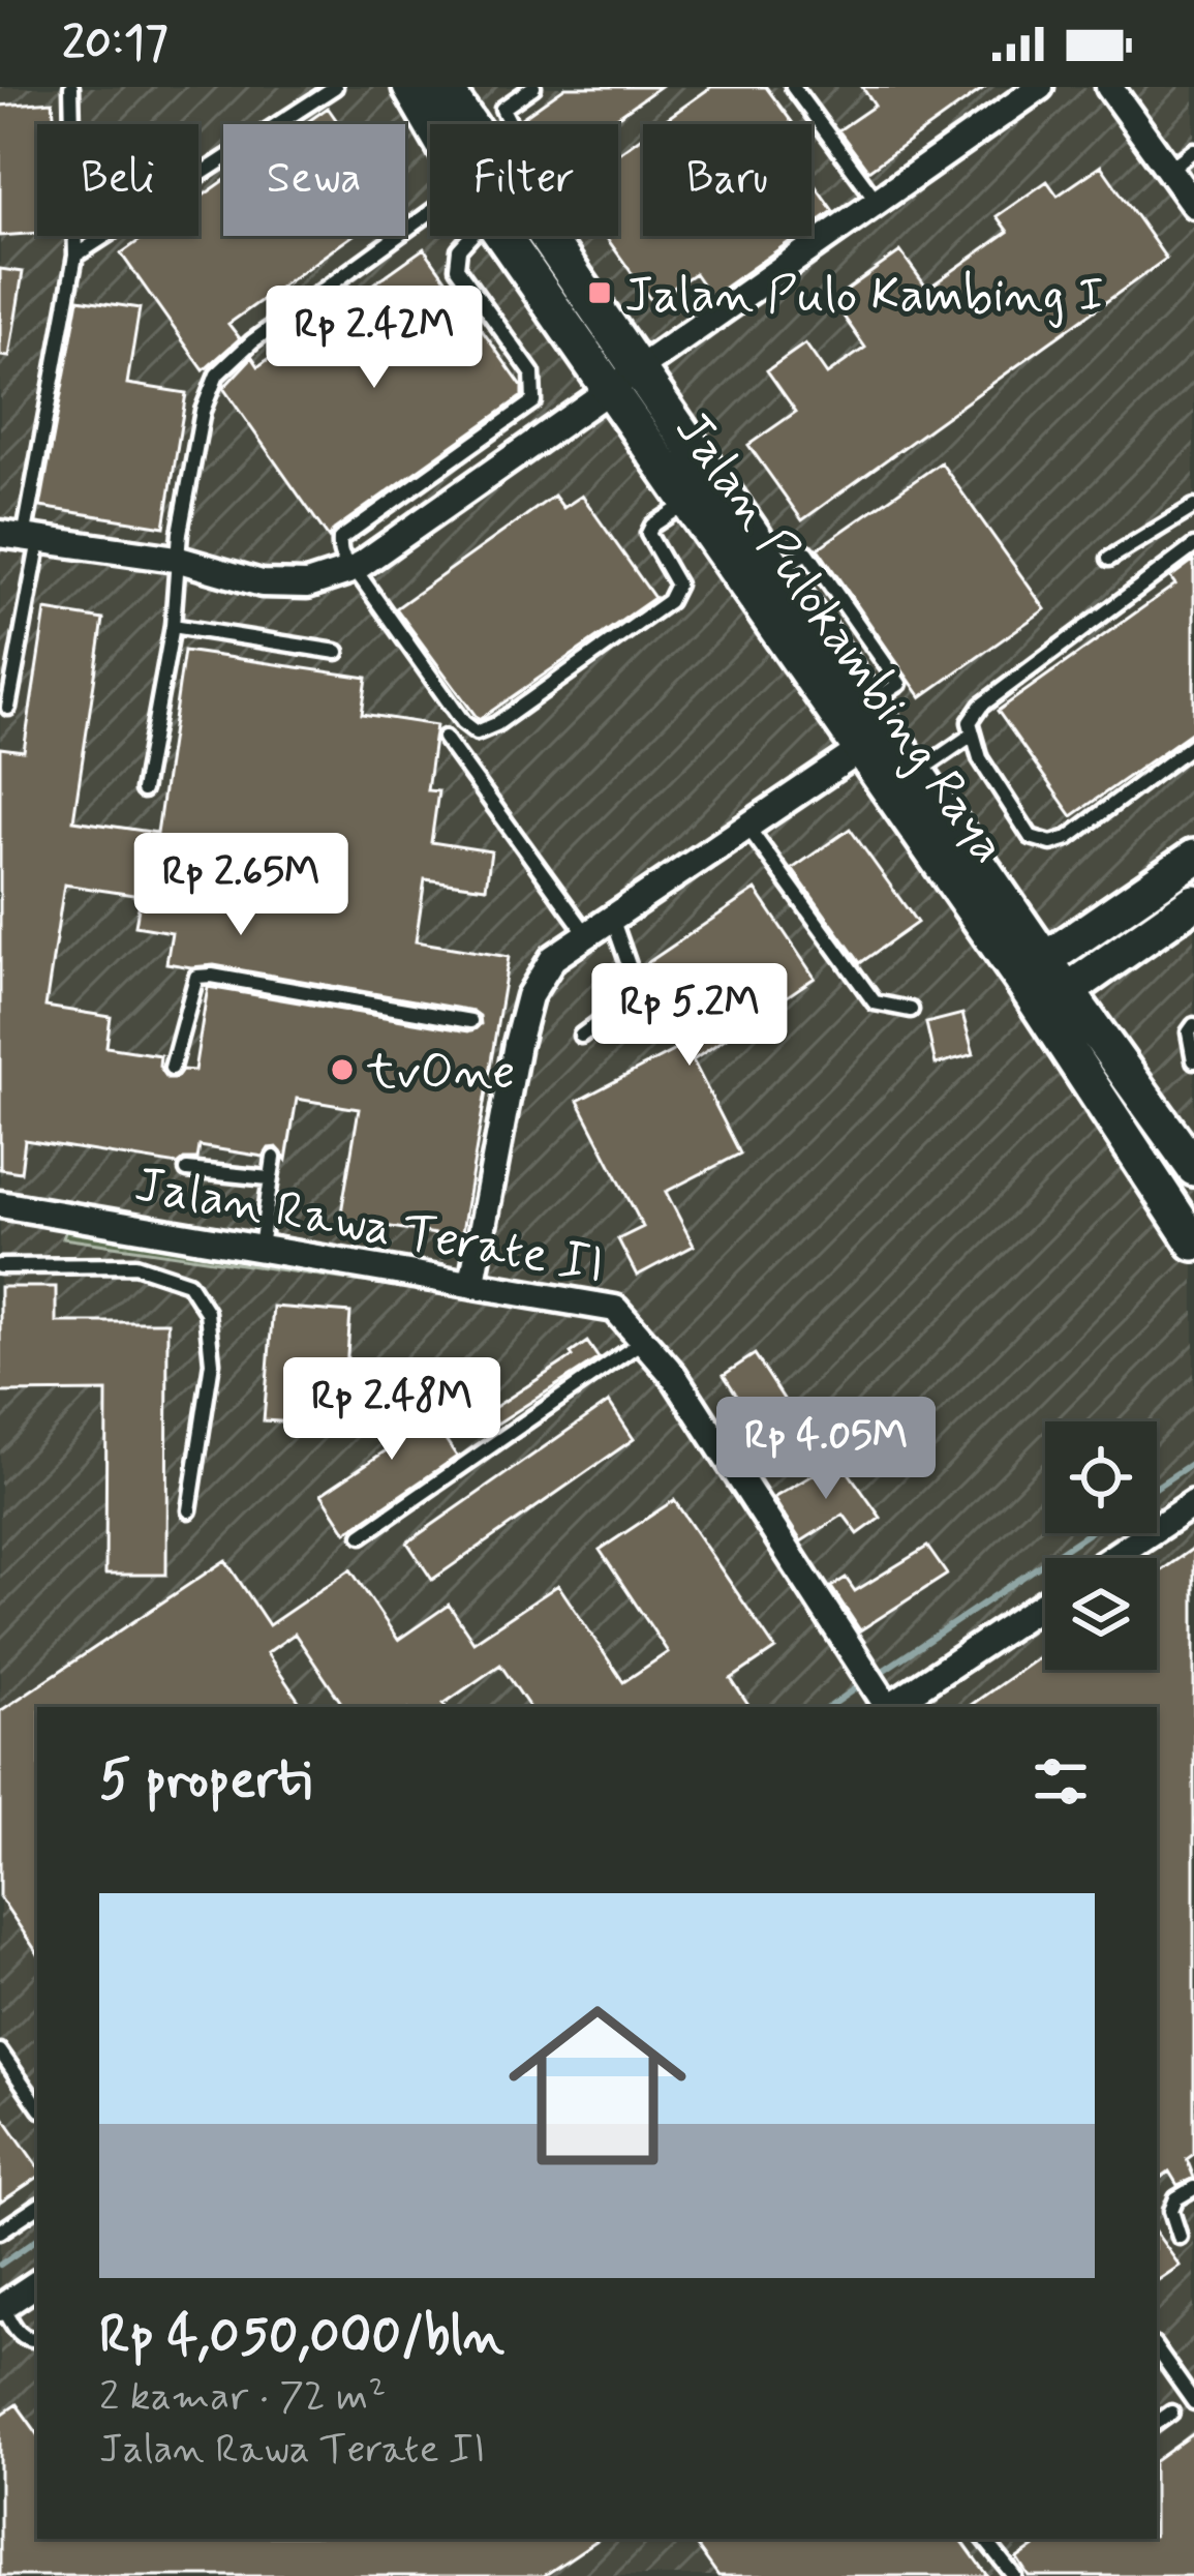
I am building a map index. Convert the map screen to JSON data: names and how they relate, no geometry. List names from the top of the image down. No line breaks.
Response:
{"streets":{"street":["Jalan Pulokambing Raya","Jalan Rawa Terate II"]},"places":{"transit":["Jalan Pulo Kambing I"],"other":["tvOne"]},"page":{"status":"20:17","chip":["Beli","Sewa","Filter","Baru"],"price":["Rp 2.42M","Rp 2.65M","Rp 5.2M","Rp 2.48M","Rp 4.05M"],"heading":"5 properti","list":[{"name":"Rp 4,050,000/bln","note":"2 kamar · 72 m² · Jalan Rawa Terate II"}]}}
